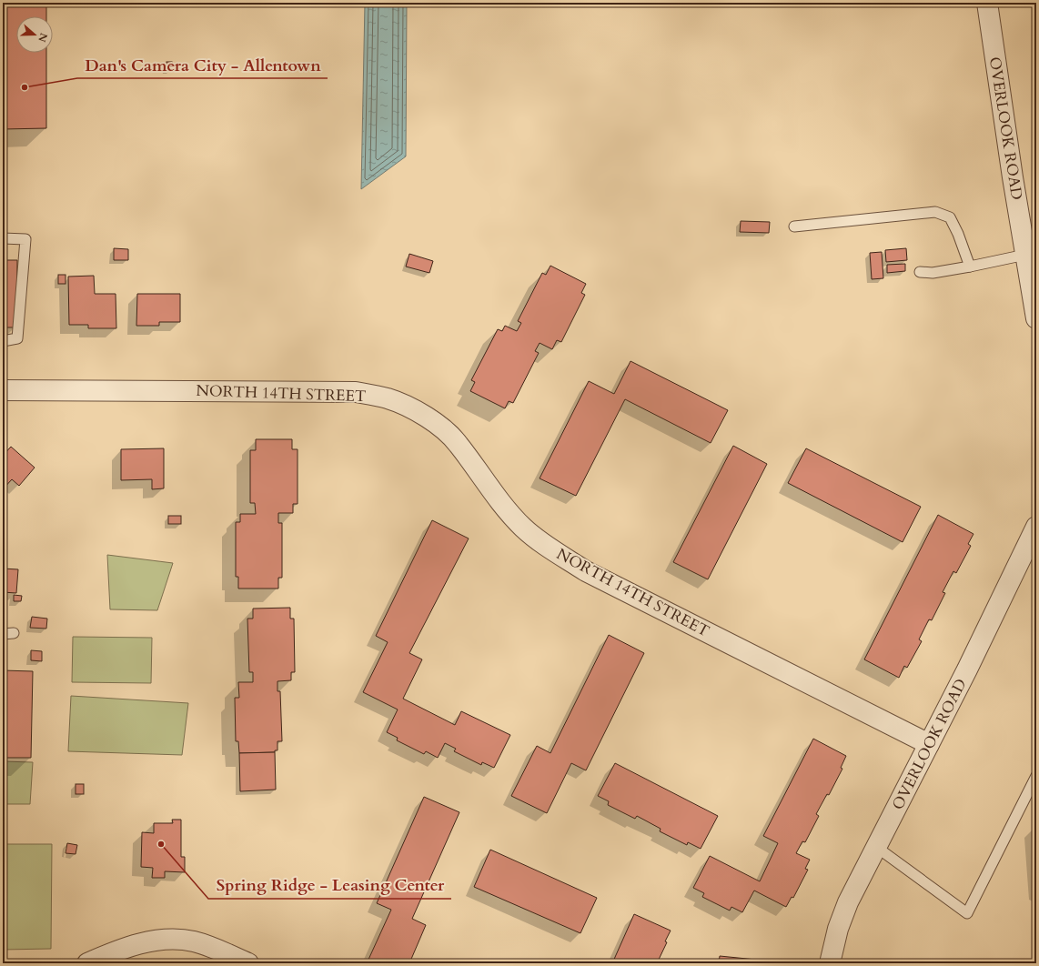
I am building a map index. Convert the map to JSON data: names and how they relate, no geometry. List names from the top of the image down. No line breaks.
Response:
{"streets":{"street":["OVERLOOK ROAD","NORTH 14TH STREET"]},"crossings":[["OVERLOOK ROAD","NORTH 14TH STREET"]],"places":["Dan's Camera City - Allentown","Spring Ridge - Leasing Center"],"north":"right"}
